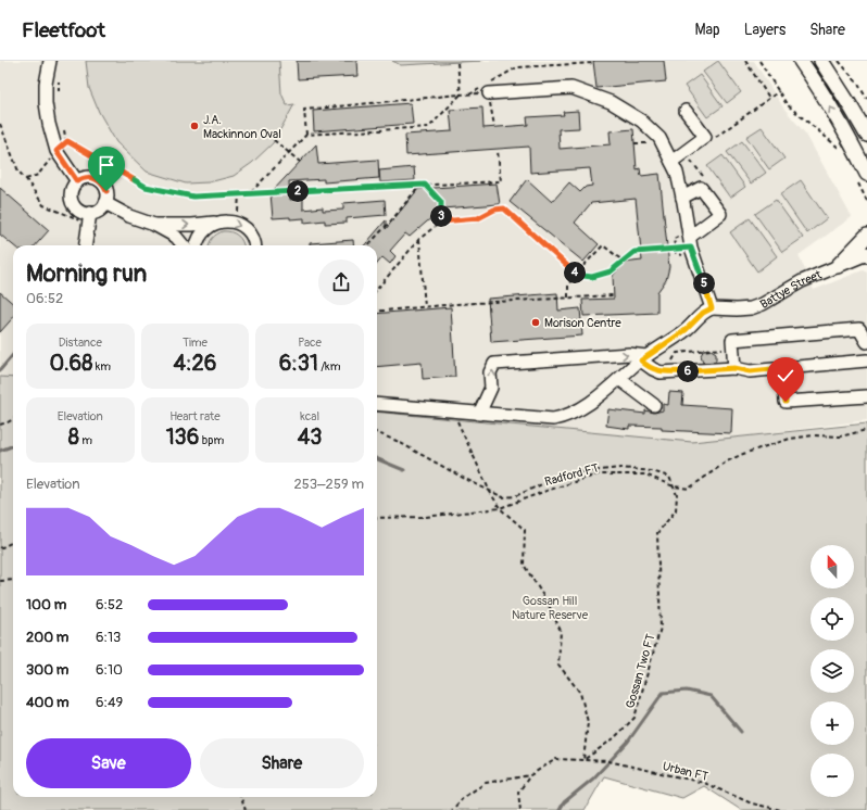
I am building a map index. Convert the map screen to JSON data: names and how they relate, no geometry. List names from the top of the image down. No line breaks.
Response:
{"streets":{"street":["Battye Street"],"path":["Radford FT","Gossan Two FT","Urban FT"]},"crossings":[["Radford FT","Gossan Two FT"],["Gossan Two FT","Urban FT"]],"parks":["Gossan Hill Nature Reserve"],"places":["J.A. Mackinnon Oval","Morison Centre"],"north":"top","page":{"header":"Fleetfoot","nav":["Map","Layers","Share"],"pins":["2","3","4","5","6"],"heading":["Morning run","06:52"],"stats":[["Distance","0.68 km"],["Time","4:26"],["Pace","6:31 /km"],["Elevation","8 m"],["Heart rate","136 bpm"],["kcal","43"]],"chart":["Elevation","253–259 m"],"map_buttons":["+","−"],"list":[{"name":"100 m","note":"6:52"},{"name":"200 m","note":"6:13"},{"name":"300 m","note":"6:10"},{"name":"400 m","note":"6:49"}],"buttons":["Save","Share"]}}
